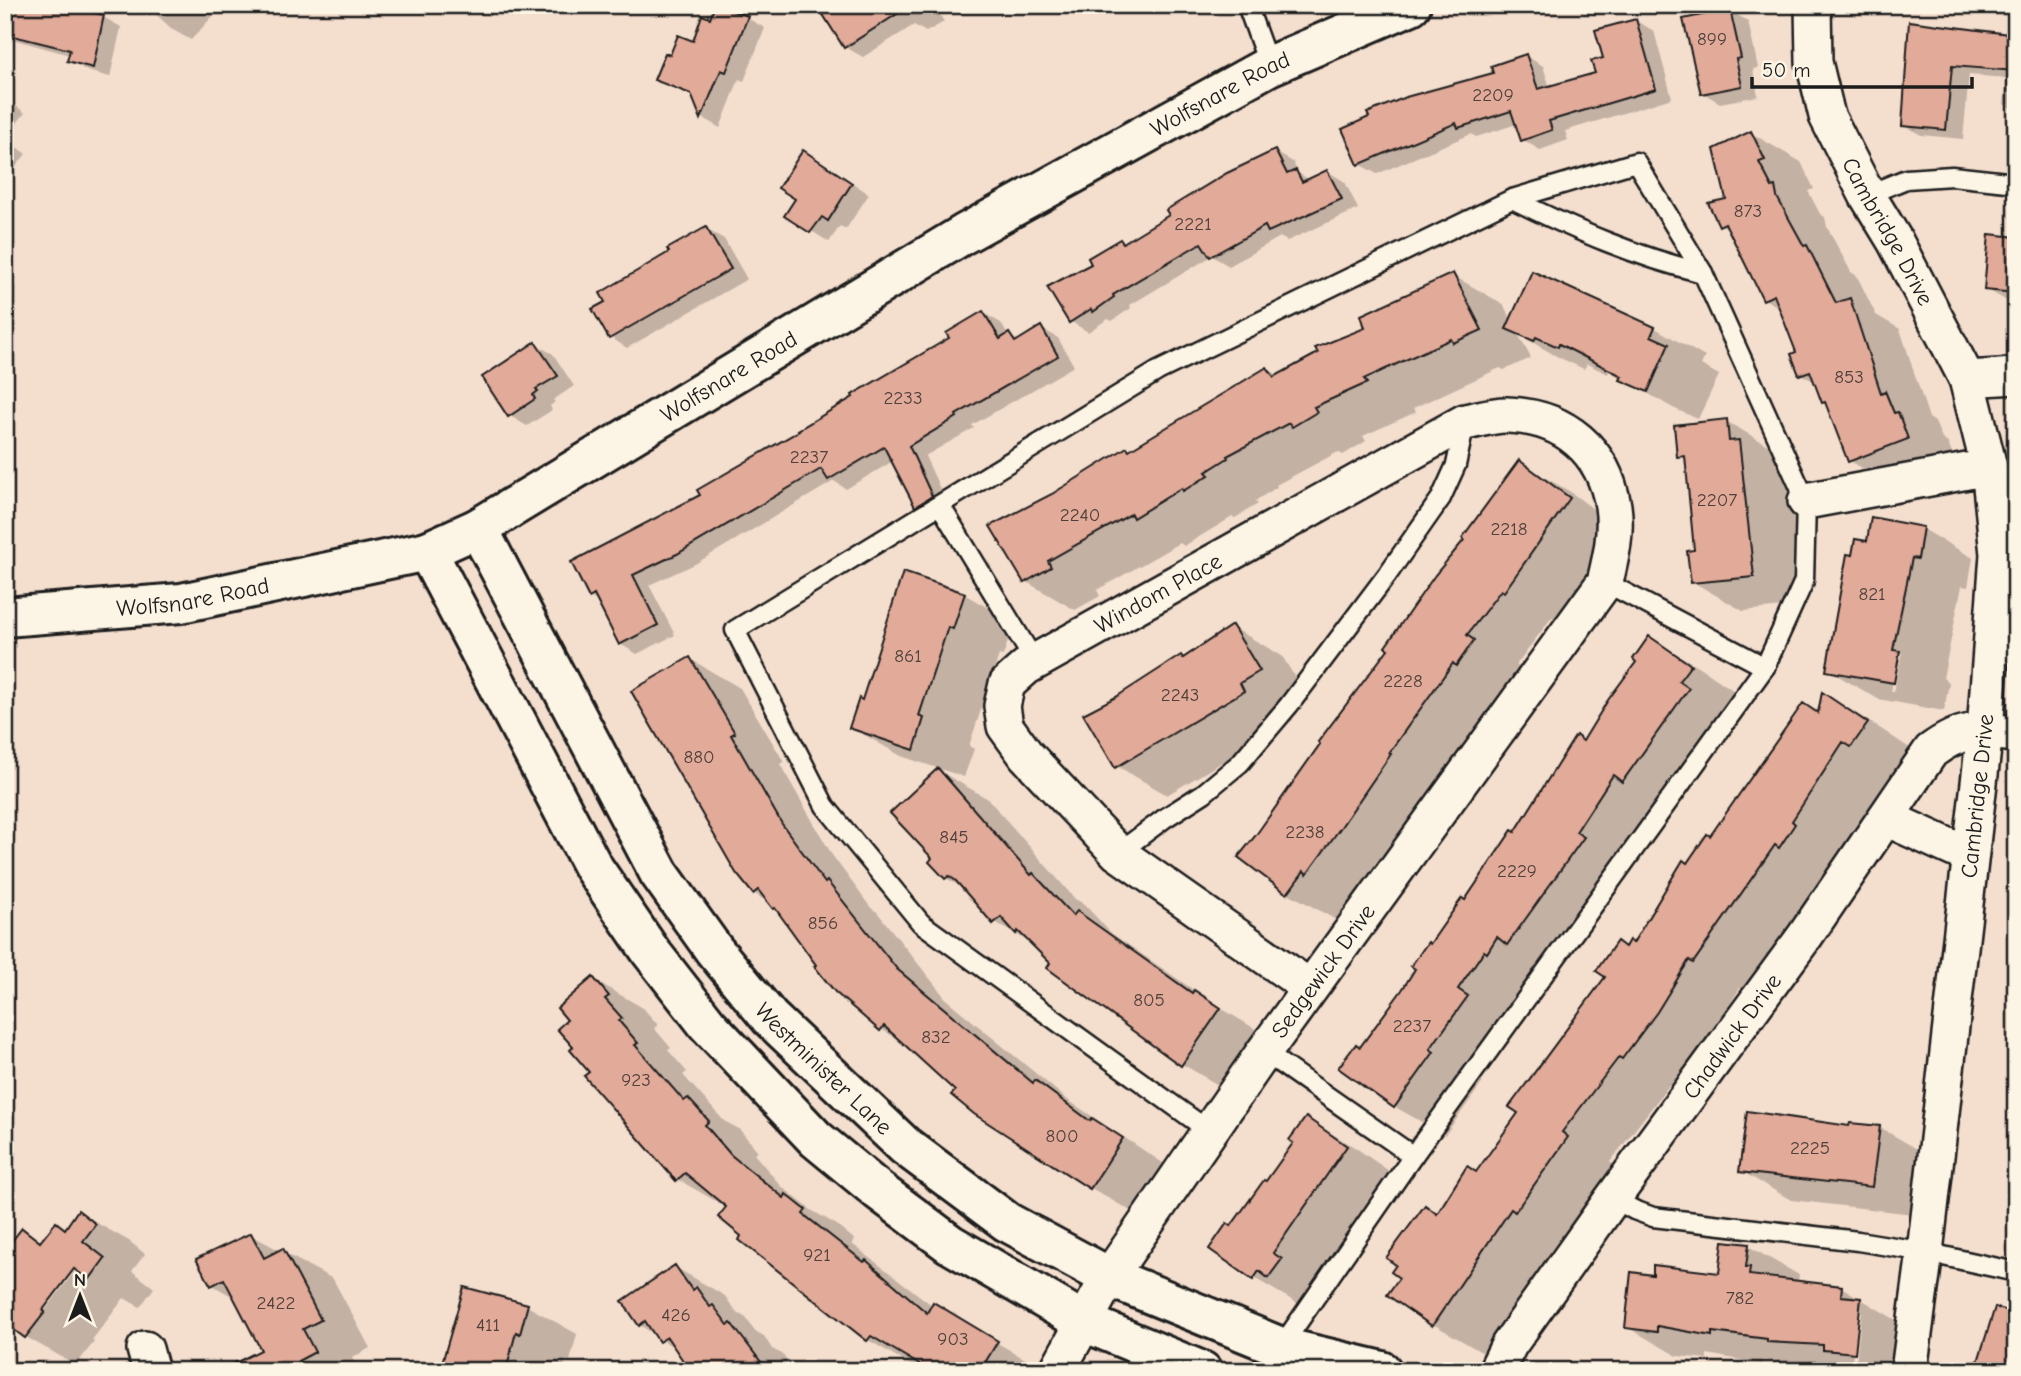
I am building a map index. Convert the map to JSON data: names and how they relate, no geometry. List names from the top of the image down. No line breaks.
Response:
{"streets":{"street":["Wolfsnare Road","Cambridge Drive","Windom Place","Sedgewick Drive","Chadwick Drive","Westminister Lane"]},"crossings":[["Wolfsnare Road","Westminister Lane"],["Cambridge Drive","Chadwick Drive"],["Windom Place","Sedgewick Drive"],["Sedgewick Drive","Westminister Lane"]],"house_numbers":["899","2209","873","2221","853","2233","2237","2207","2240","2218","821","861","2228","2243","880","2238","845","2229","856","805","2237","832","923","800","2225","921","782","2422","426","411","903"],"scale_bar":"50 m","north":"top"}
